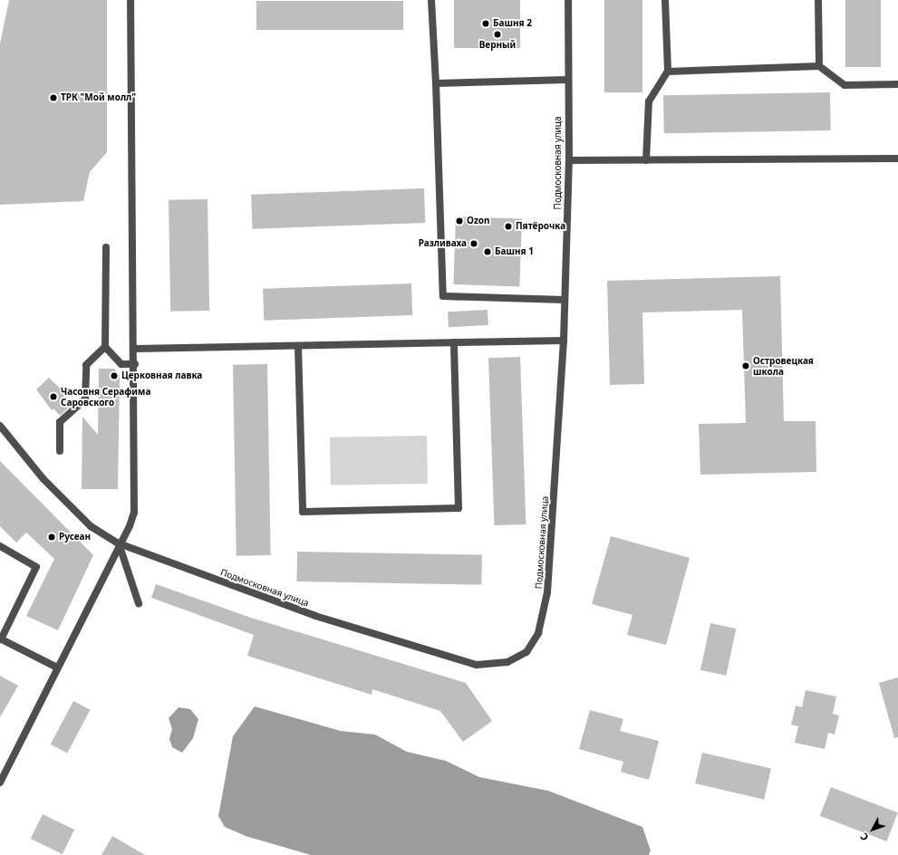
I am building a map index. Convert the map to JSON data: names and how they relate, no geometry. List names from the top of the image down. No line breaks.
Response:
{"streets":{"street":["Подмосковная улица"]},"places":["Башня 2","Верный","ТРК \"Мой молл\"","Ozon","Пятёрочка","Разливаха","Башня 1","Островецкая школа","Церковная лавка","Часовня Серафима Саровского","Русеан"],"north":"bottom left"}
